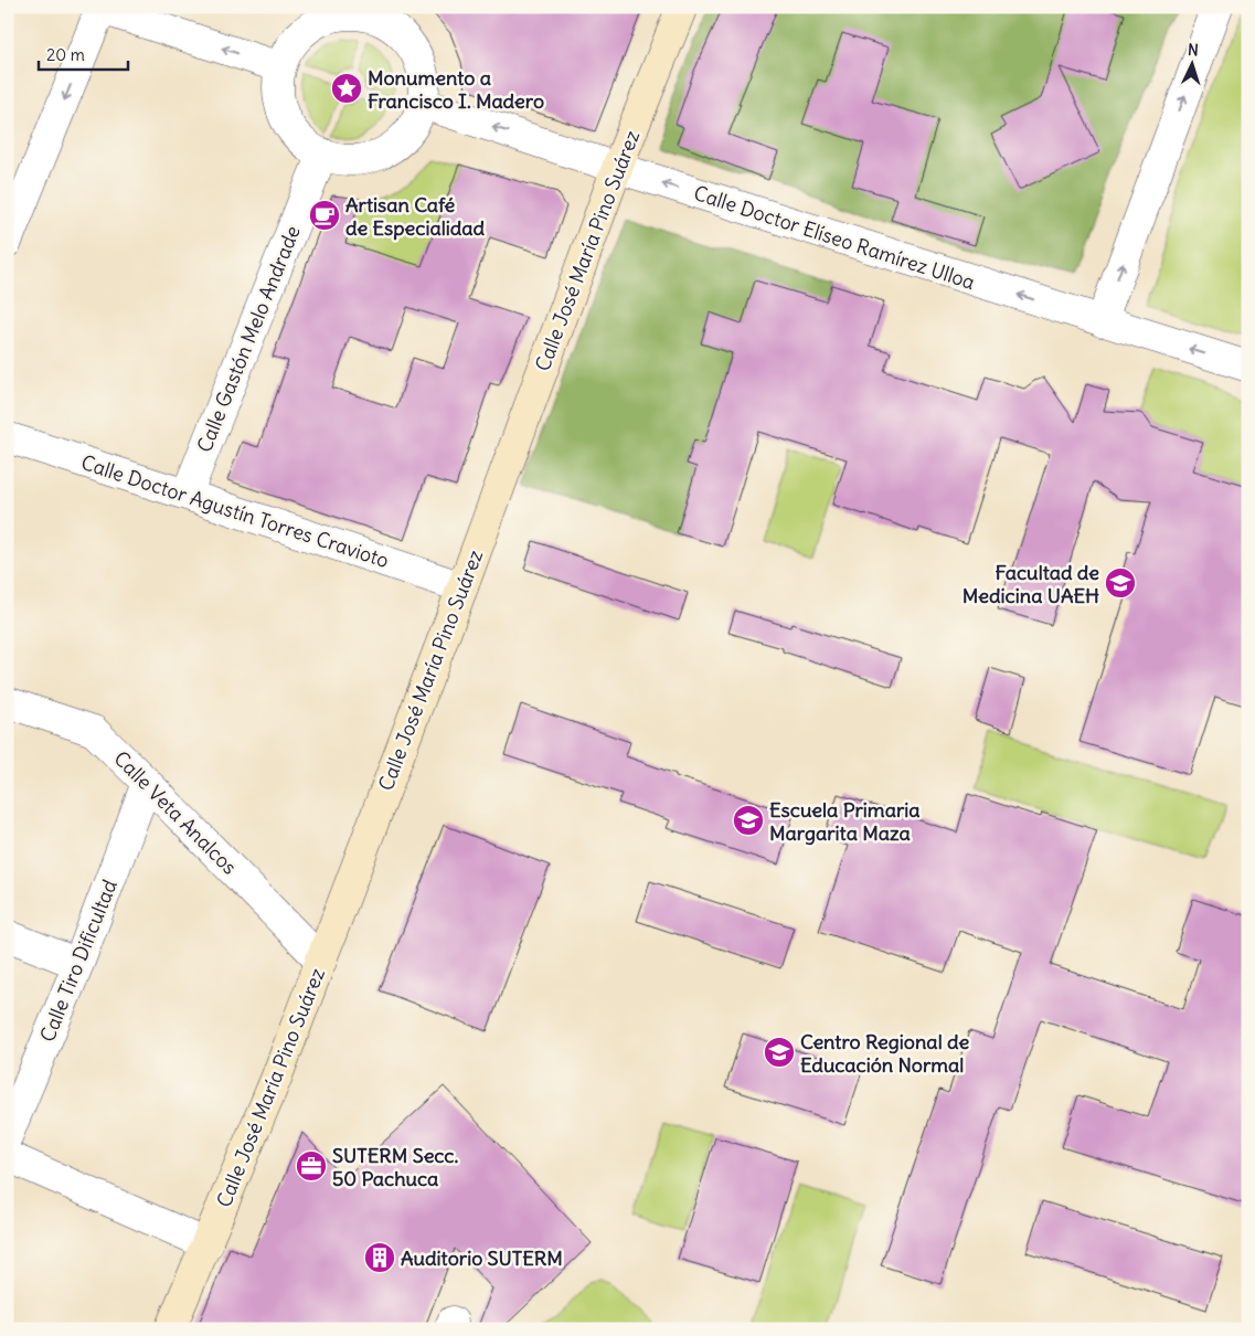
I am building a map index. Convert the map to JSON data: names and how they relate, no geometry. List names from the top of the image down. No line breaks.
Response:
{"streets":{"main road":["Calle José María Pino Suárez"],"street":["Calle Doctor Elíseo Ramírez Ulloa","Calle Gastón Melo Andrade","Calle Doctor Agustín Torres Cravioto","Calle Veta Analcos","Calle Tiro Dificultad"]},"crossings":[["Calle Doctor Elíseo Ramírez Ulloa","Calle José María Pino Suárez"],["Calle Doctor Elíseo Ramírez Ulloa","Calle Gastón Melo Andrade"],["Calle José María Pino Suárez","Calle Doctor Agustín Torres Cravioto"],["Calle José María Pino Suárez","Calle Veta Analcos"],["Calle Gastón Melo Andrade","Calle Doctor Agustín Torres Cravioto"],["Calle Veta Analcos","Calle Tiro Dificultad"]],"one_way":["Calle Doctor Elíseo Ramírez Ulloa"],"places":{"place":["Monumento a Francisco I. Madero"],"cafe":["Artisan Café de Especialidad"],"school or university":["Facultad de Medicina UAEH","Escuela Primaria Margarita Maza","Centro Regional de Educación Normal"],"office":["SUTERM Secc. 50 Pachuca"],"building":["Auditorio SUTERM"]},"scale_bar":"20 m","north":"top"}
